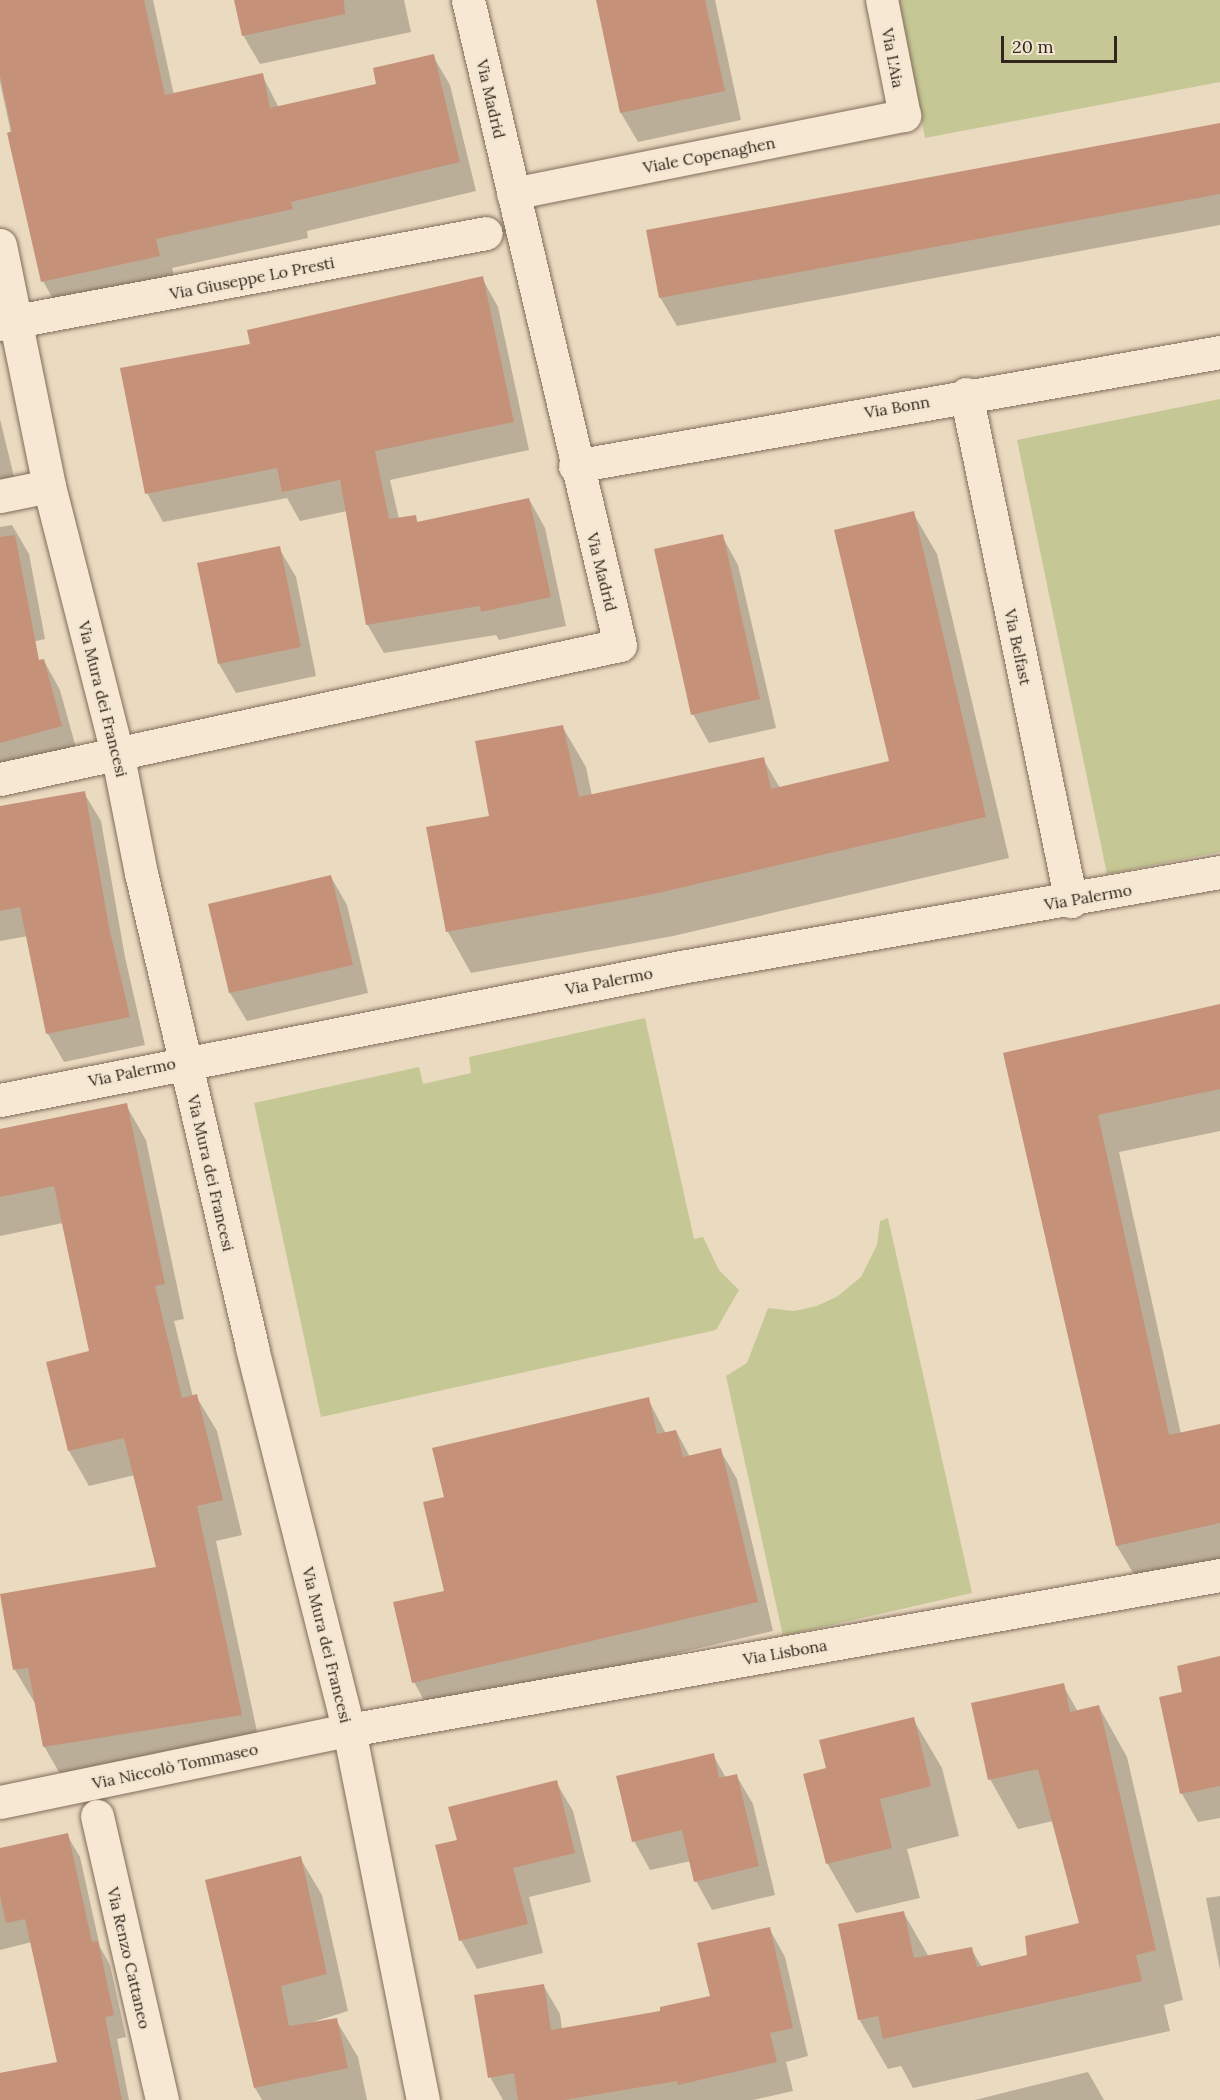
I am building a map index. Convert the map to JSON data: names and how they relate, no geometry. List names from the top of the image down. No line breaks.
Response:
{"streets":{"street":["Via L'Aia","Via Madrid","Viale Copenaghen","Via Giuseppe Lo Presti","Via Bonn","Via Belfast","Via Mura dei Francesi","Via Palermo","Via Lisbona","Via Niccolò Tommaseo","Via Renzo Cattaneo"]},"crossings":[["Via L'Aia","Viale Copenaghen"],["Via Madrid","Viale Copenaghen"],["Via Madrid","Via Bonn"],["Via Madrid","Via Mura dei Francesi"],["Via Giuseppe Lo Presti","Via Mura dei Francesi"],["Via Bonn","Via Belfast"],["Via Belfast","Via Palermo"],["Via Mura dei Francesi","Via Palermo"],["Via Mura dei Francesi","Via Lisbona"],["Via Mura dei Francesi","Via Niccolò Tommaseo"],["Via Lisbona","Via Niccolò Tommaseo"]],"scale_bar":"20 m"}
